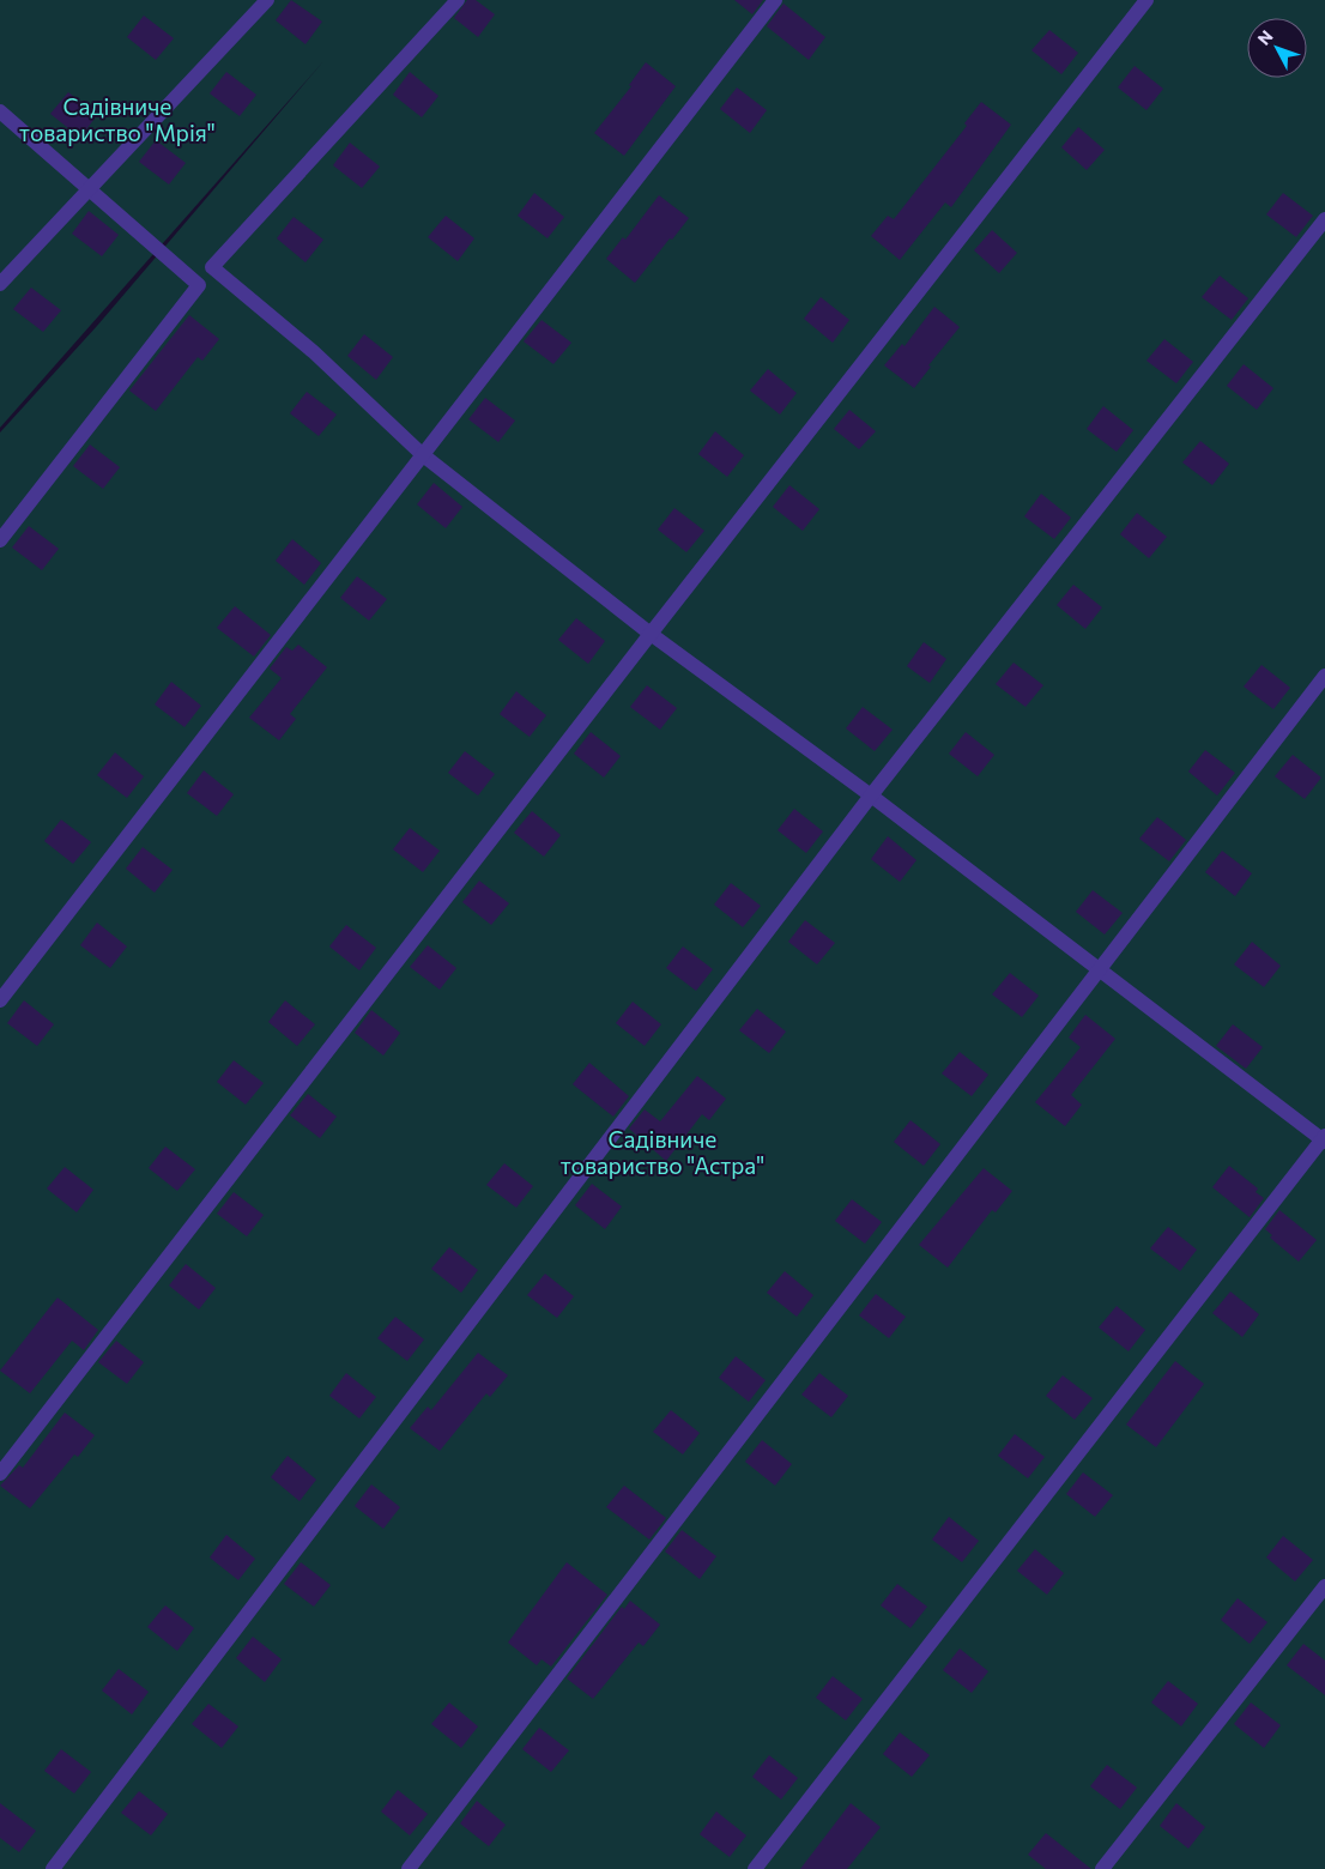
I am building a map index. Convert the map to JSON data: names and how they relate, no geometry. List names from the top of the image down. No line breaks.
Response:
{"parks":["Садівниче товариство \"Мрія\"","Садівниче товариство \"Астра\""],"north":"top left"}
